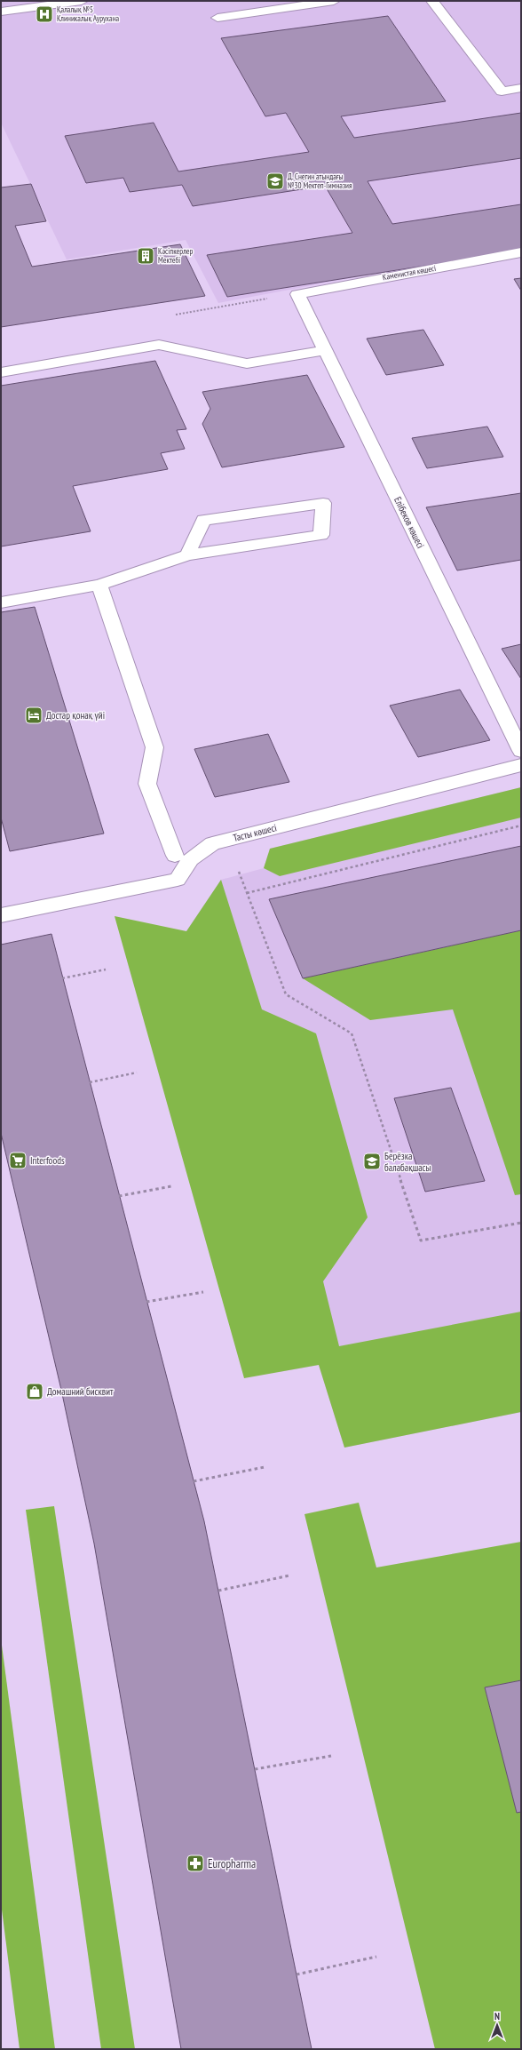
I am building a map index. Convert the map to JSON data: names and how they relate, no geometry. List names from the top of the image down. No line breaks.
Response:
{"streets":{"street":["Каменистая көшесі","Елібеков көшесі","Тасты көшесі"]},"crossings":[["Каменистая көшесі","Елібеков көшесі"]],"places":{"hospital":["Қалалық №5 Клиникалық Аурухана"],"school or university":["Д. Снегин атындағы №30 Мектеп-Гимназия","Берёзка балабақшасы"],"building":["Кәсіпкерлер Мектебі"],"hotel":["Достар қонақ үйі"],"supermarket":["Interfoods"],"shop":["Домашний бисквит"],"pharmacy":["Europharma"]},"north":"top"}
